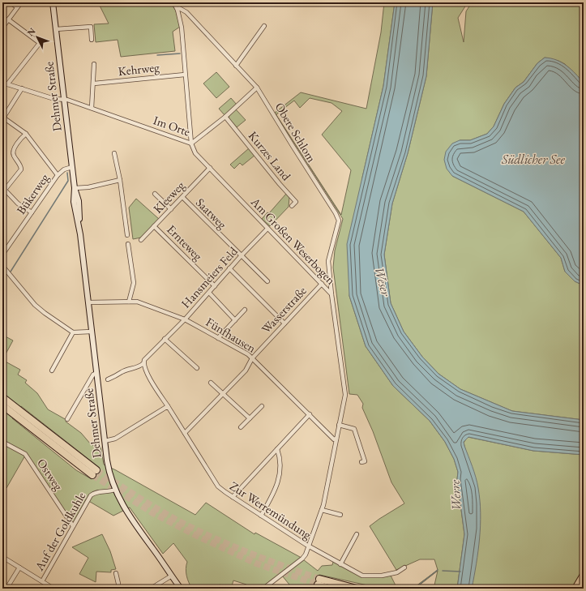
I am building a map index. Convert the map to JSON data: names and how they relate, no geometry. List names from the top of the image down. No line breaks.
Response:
{"streets":{"street":["Kehrweg","Dehmer Straße","Im Orte","Obere Schlom","Kurzes Land","Bükerweg","Kleeweg","Saatweg","Am Großen Weserbogen","Ernteweg","Hansmeiers Feld","Wasserstraße","Fünfhausen","Ostweg","Zur Werremündung","Auf der Goldkuhle"]},"crossings":[["Kehrweg","Am Großen Weserbogen"],["Dehmer Straße","Im Orte"],["Dehmer Straße","Bükerweg"],["Dehmer Straße","Fünfhausen"],["Dehmer Straße","Auf der Goldkuhle"],["Im Orte","Obere Schlom"],["Im Orte","Kurzes Land"],["Im Orte","Am Großen Weserbogen"],["Obere Schlom","Am Großen Weserbogen"],["Kleeweg","Saatweg"],["Kleeweg","Am Großen Weserbogen"],["Kleeweg","Ernteweg"],["Saatweg","Hansmeiers Feld"],["Am Großen Weserbogen","Hansmeiers Feld"],["Am Großen Weserbogen","Wasserstraße"],["Am Großen Weserbogen","Fünfhausen"],["Am Großen Weserbogen","Zur Werremündung"],["Ernteweg","Hansmeiers Feld"],["Hansmeiers Feld","Fünfhausen"],["Wasserstraße","Fünfhausen"],["Wasserstraße","Zur Werremündung"],["Ostweg","Auf der Goldkuhle"]],"water":["Südlicher See","Weser","Werre"],"north":"top left"}
